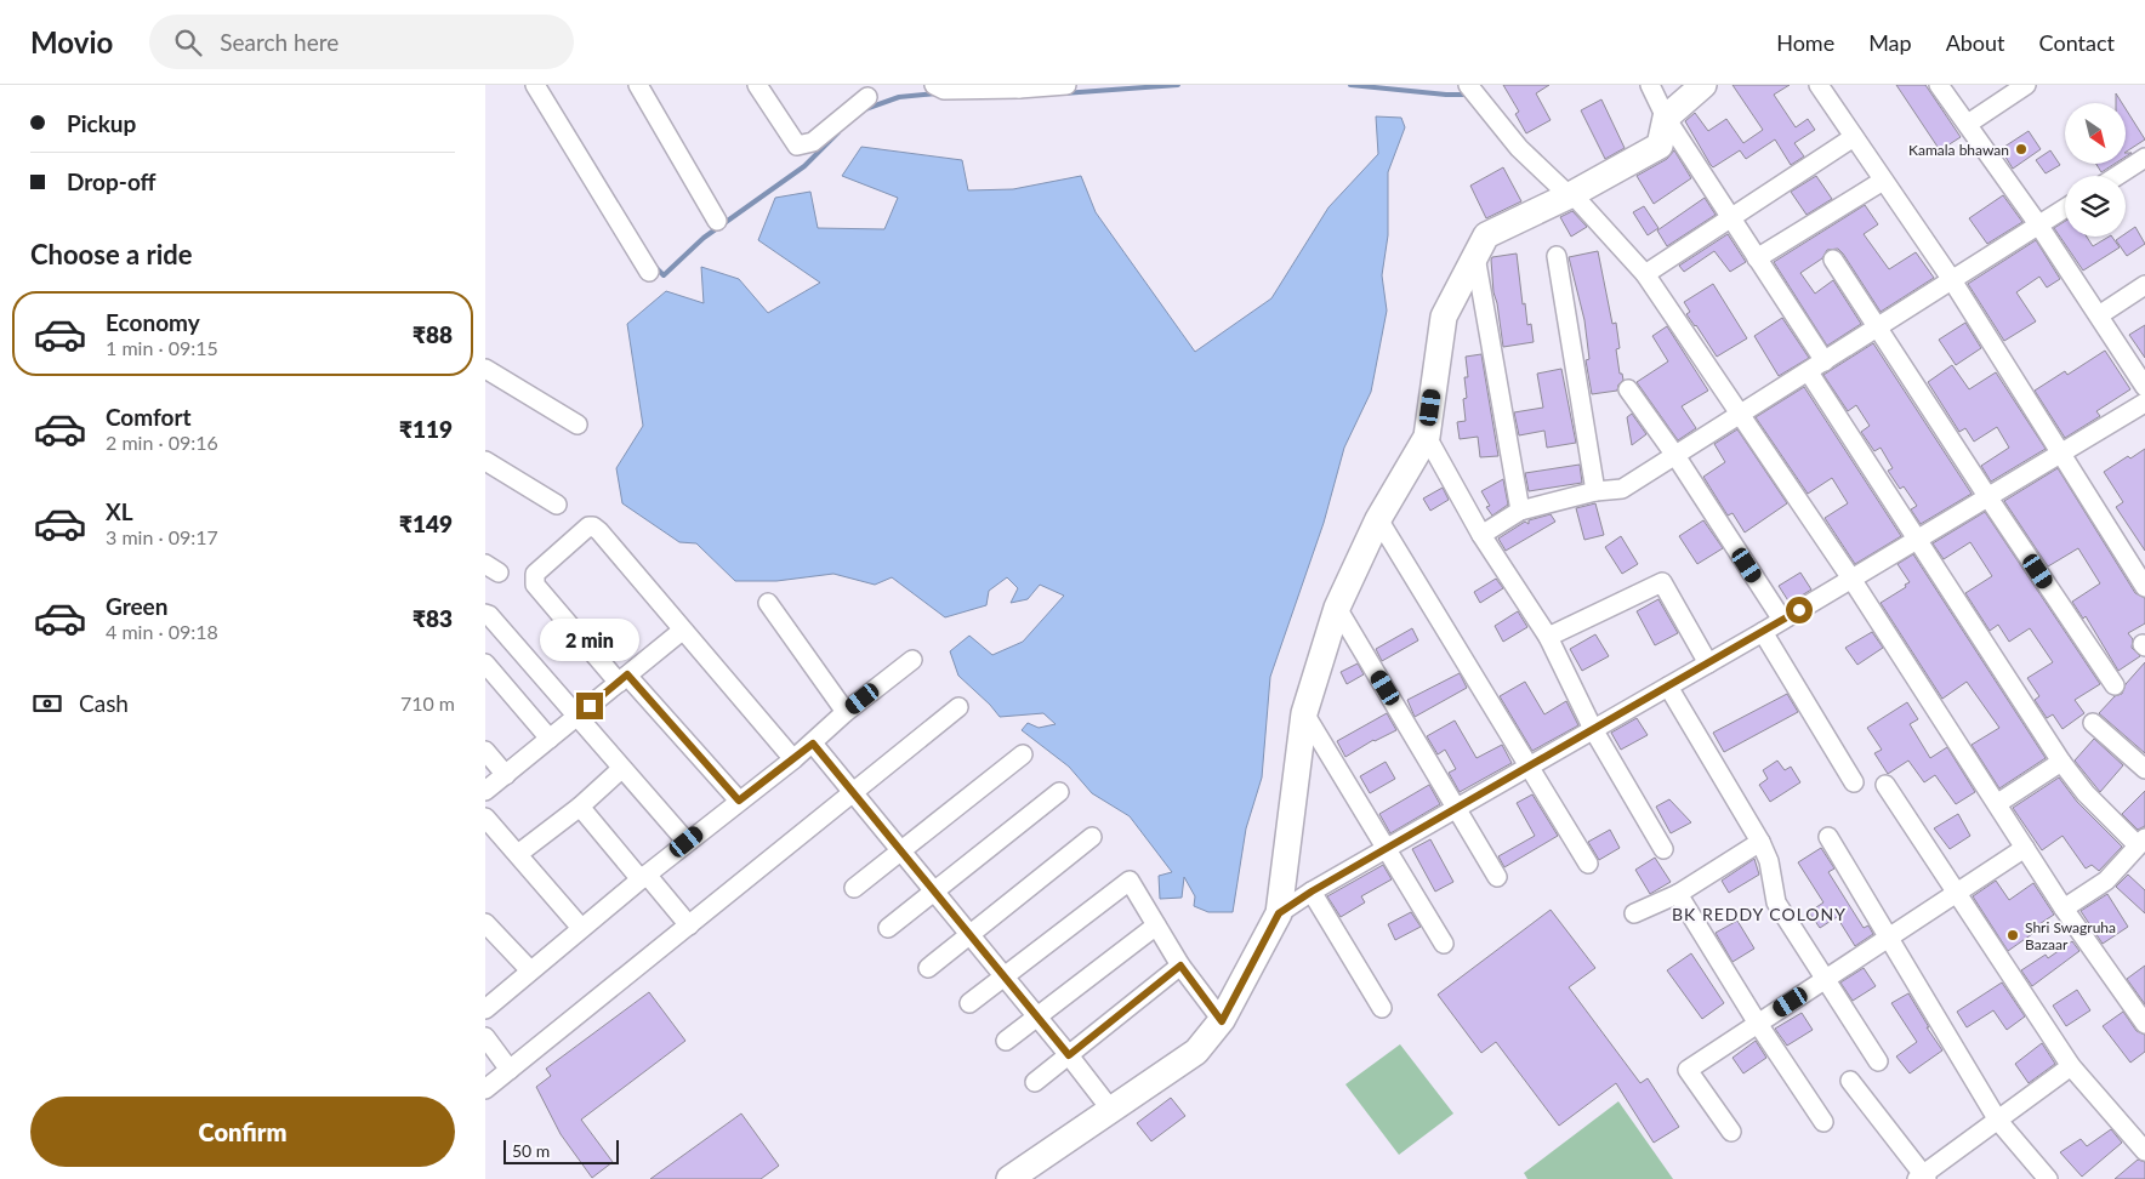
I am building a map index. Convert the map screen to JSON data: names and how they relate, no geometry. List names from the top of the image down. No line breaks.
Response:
{"districts":["BK REDDY COLONY"],"places":["Kamala bhawan","Shri Swagruha Bazaar"],"scale_bar":"50 m","north":"bottom right","page":{"header":"Movio","search":"Search here","nav":["Home","Map","About","Contact"],"banner":["Pickup","Drop-off"],"heading":"Choose a ride","list":[{"name":"Economy","note":"1 min · 09:15","value":"₹88"},{"name":"Comfort","note":"2 min · 09:16","value":"₹119"},{"name":"XL","note":"3 min · 09:17","value":"₹149"},{"name":"Green","note":"4 min · 09:18","value":"₹83"}],"bubble":"2 min","pay":["Cash","710 m"],"buttons":"Confirm","scale":"50 m"}}
